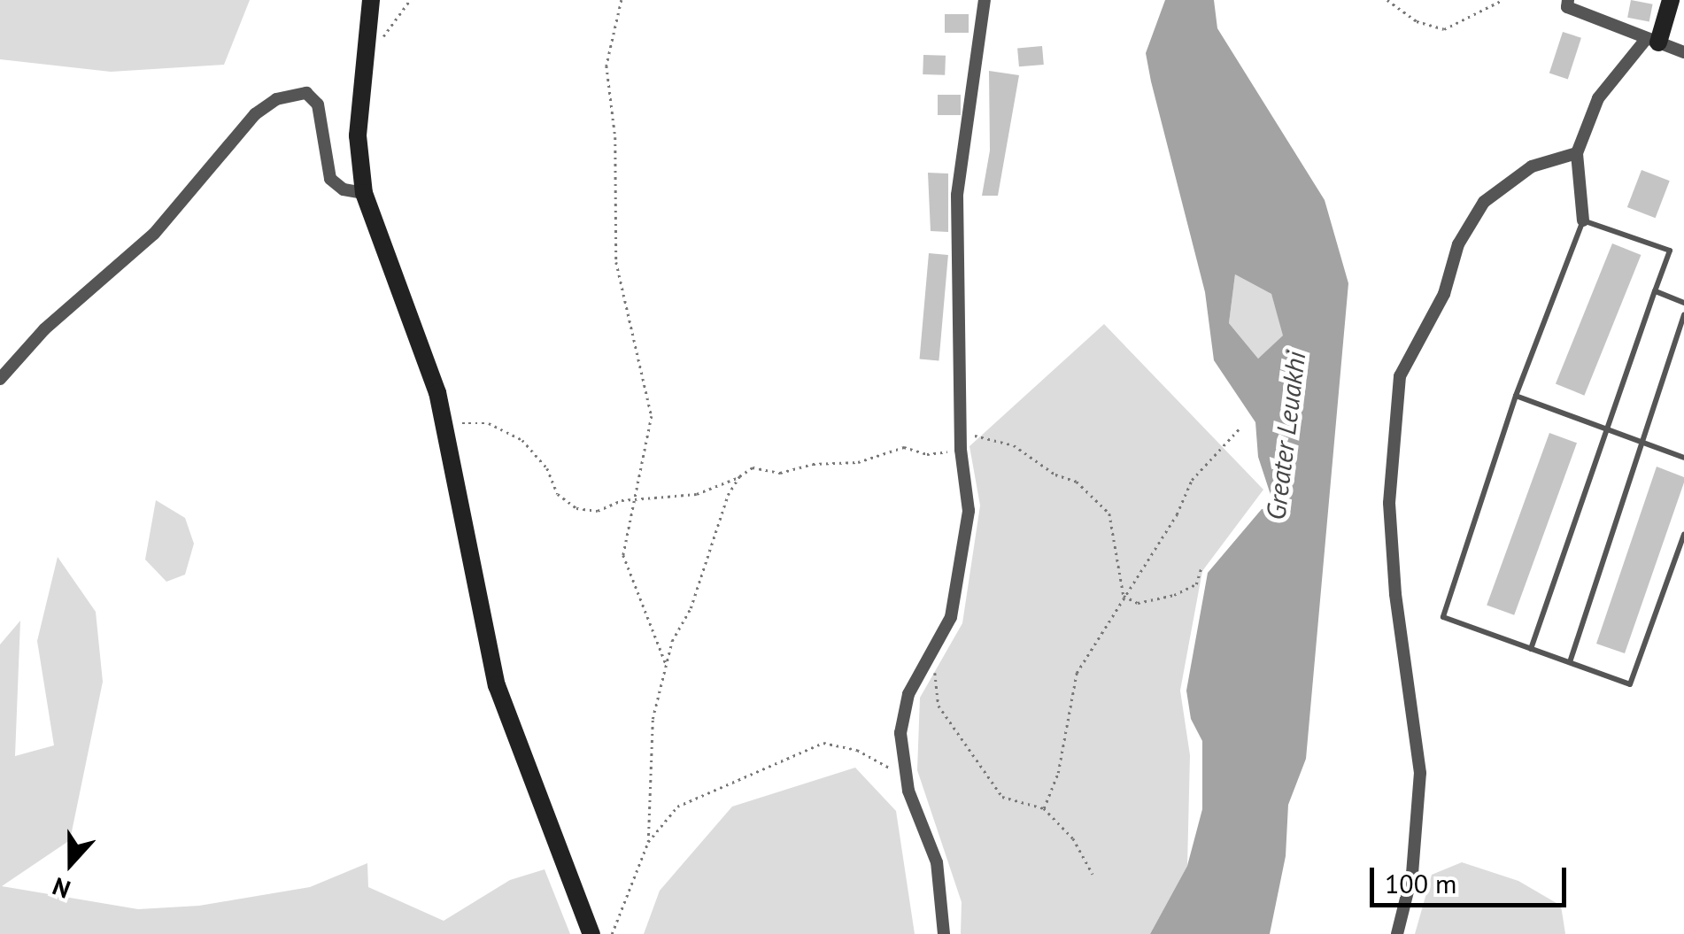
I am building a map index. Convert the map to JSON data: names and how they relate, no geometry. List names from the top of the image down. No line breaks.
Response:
{"water":["Greater Leuakhi"],"scale_bar":"100 m","north":"bottom"}
